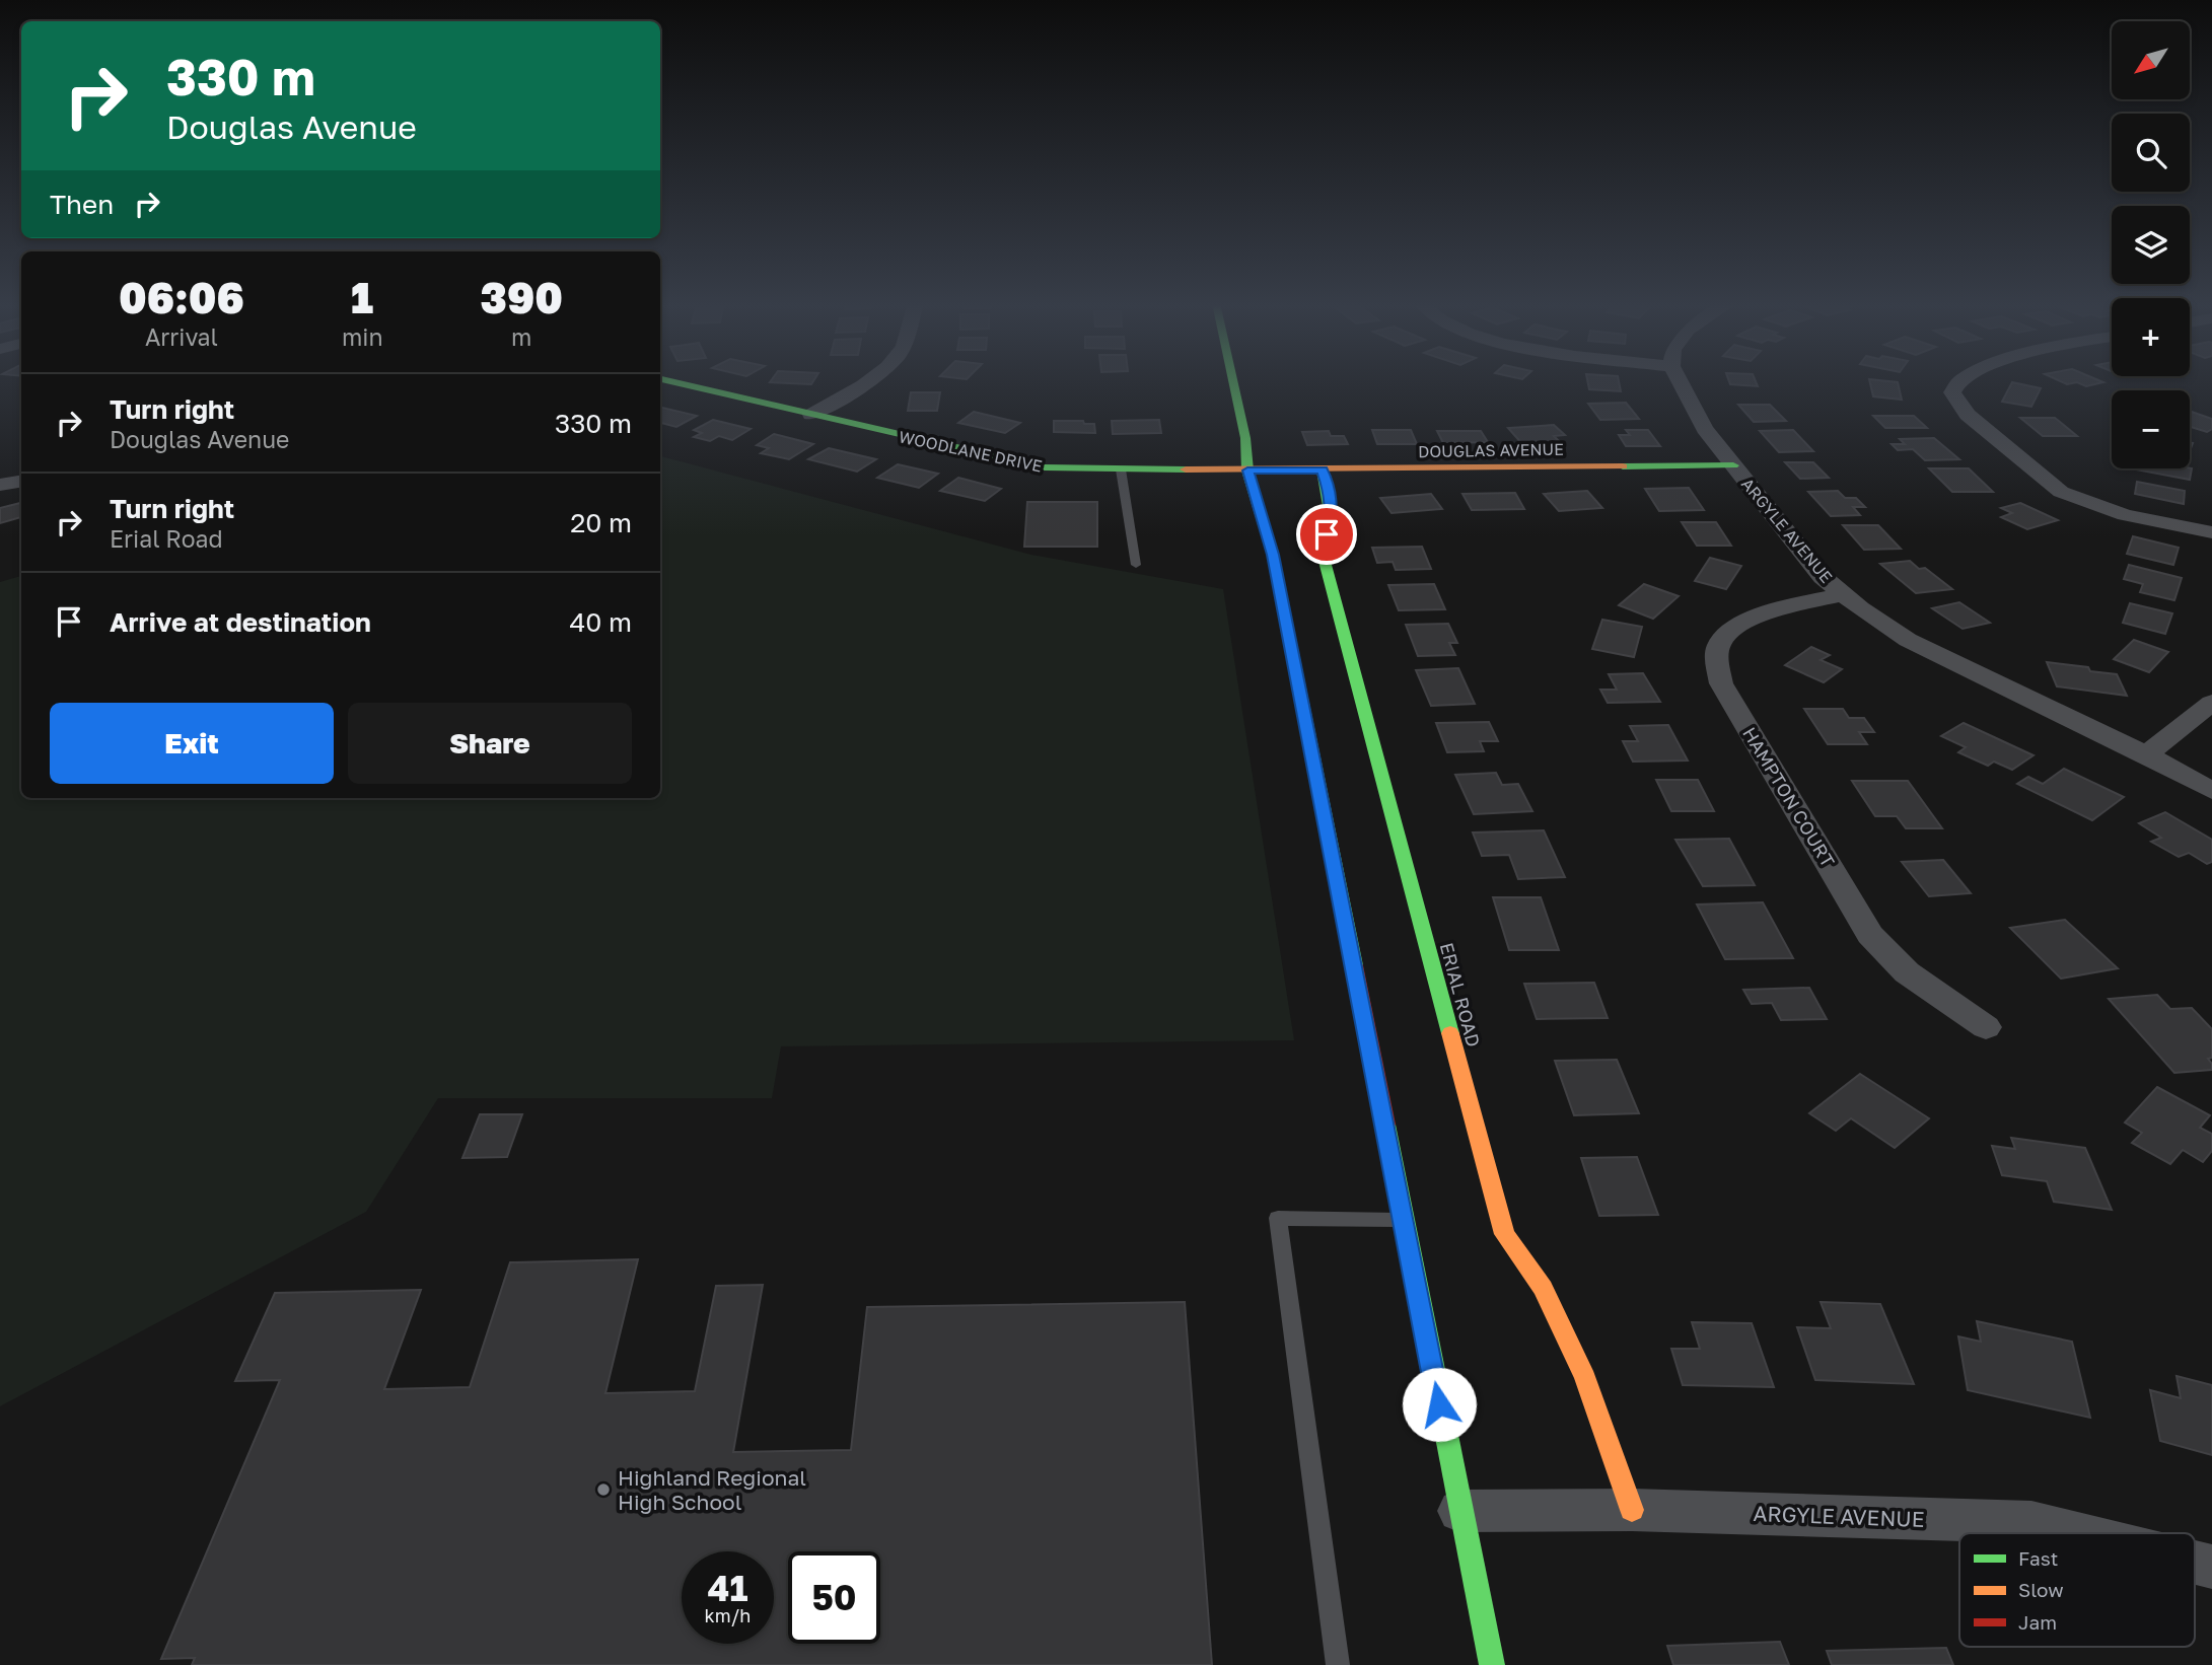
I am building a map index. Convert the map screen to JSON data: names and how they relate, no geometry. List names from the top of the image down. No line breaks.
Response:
{"streets":{"street":["DOUGLAS AVENUE","WOODLANE DRIVE","ARGYLE AVENUE","HAMPTON COURT","ERIAL ROAD"]},"crossings":[["DOUGLAS AVENUE","WOODLANE DRIVE"],["DOUGLAS AVENUE","ARGYLE AVENUE"],["DOUGLAS AVENUE","ERIAL ROAD"],["ARGYLE AVENUE","HAMPTON COURT"],["ARGYLE AVENUE","ERIAL ROAD"]],"places":["Highland Regional High School"],"legend":["Fast","Slow","Jam"],"north":"bottom left","page":{"map_buttons":["+","−"],"turn":["330 m","Douglas Avenue"],"then":"Then","eta":["06:06","Arrival","1","min","390","m"],"list":[{"name":"Turn right","note":"Douglas Avenue","value":"330 m"},{"name":"Turn right","note":"Erial Road","value":"20 m"},{"name":"Arrive at destination","value":"40 m"}],"buttons":["Exit","Share"],"speed":"41 km/h","limit":"50"}}
